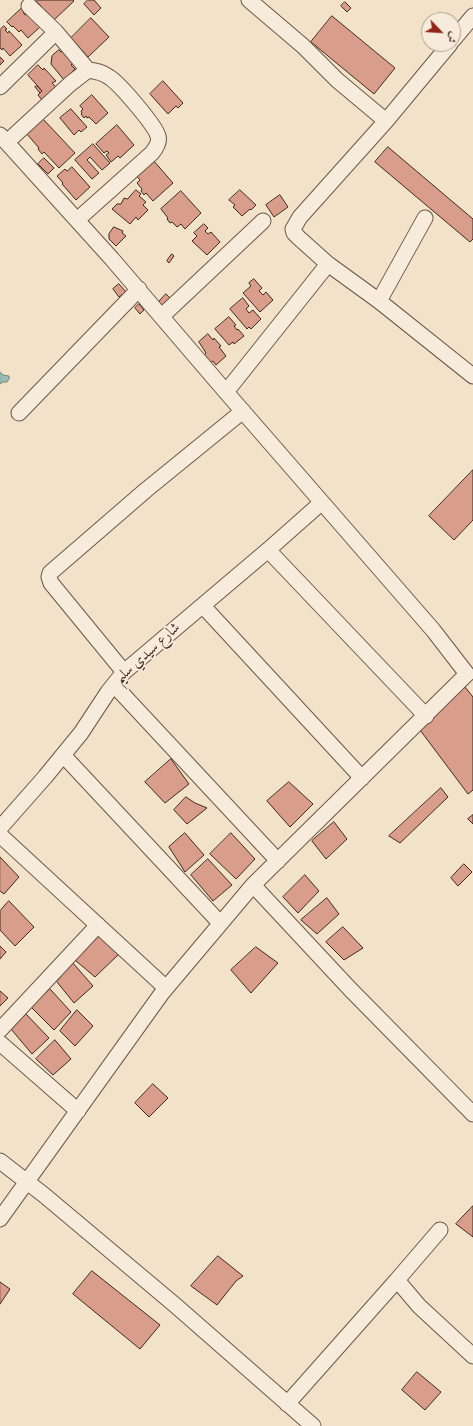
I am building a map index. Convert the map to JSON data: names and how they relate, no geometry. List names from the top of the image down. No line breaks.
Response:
{"streets":{"street":["شارع سيدي سليم"]},"north":"bottom right"}
